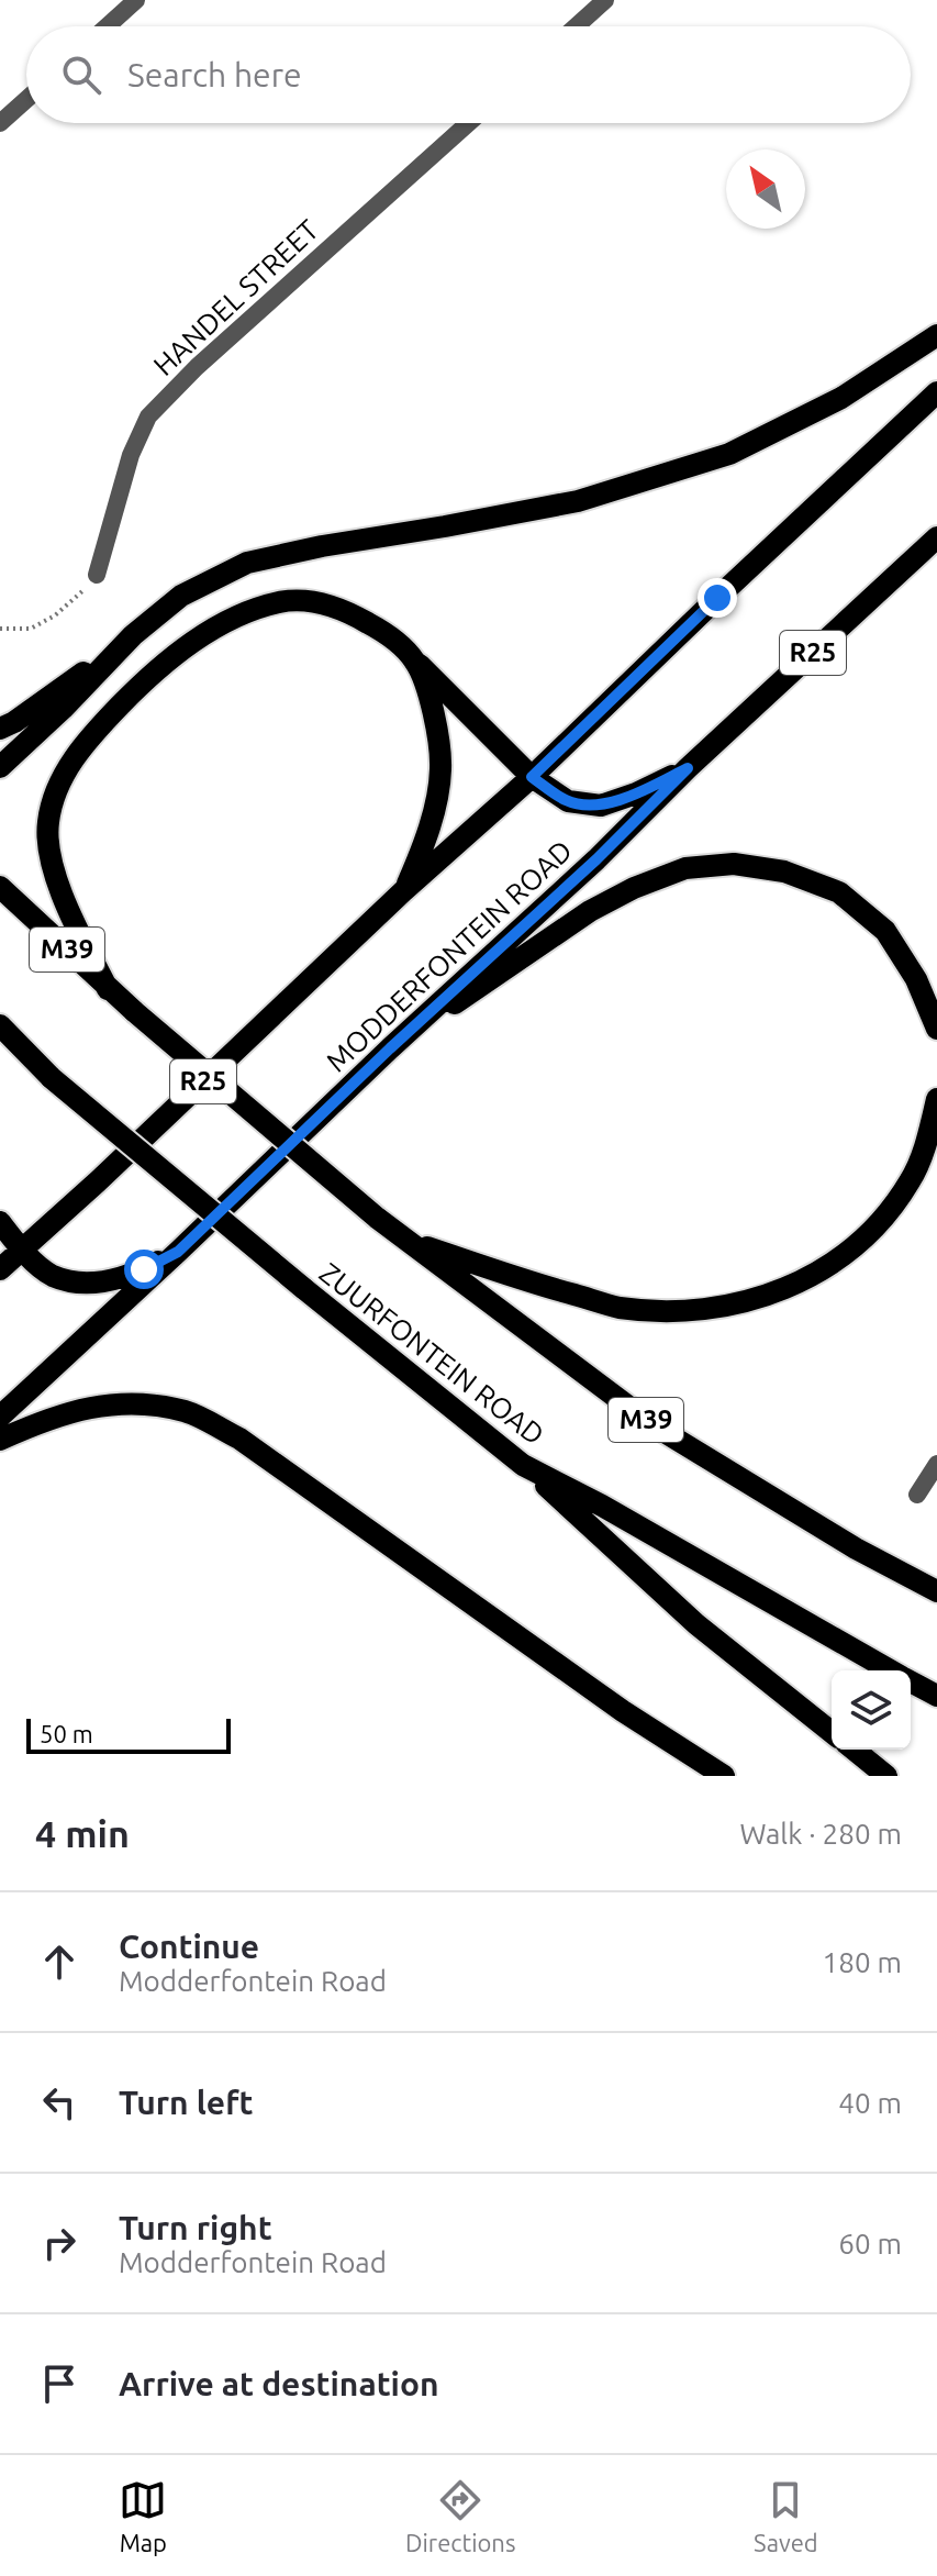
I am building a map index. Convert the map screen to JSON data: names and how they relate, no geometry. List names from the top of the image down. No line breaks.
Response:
{"streets":{"main road":["R25","M39","MODDERFONTEIN ROAD","ZUURFONTEIN ROAD"],"street":["HANDEL STREET"]},"scale_bar":"50 m","north":"top left","page":{"search":"Search here","scale":"50 m","heading":["4 min","Walk · 280 m"],"list":[["Continue","Modderfontein Road","180 m"],["Turn left","40 m"],["Turn right","Modderfontein Road","60 m"],"Arrive at destination"],"nav":["Map","Directions","Saved"]}}
